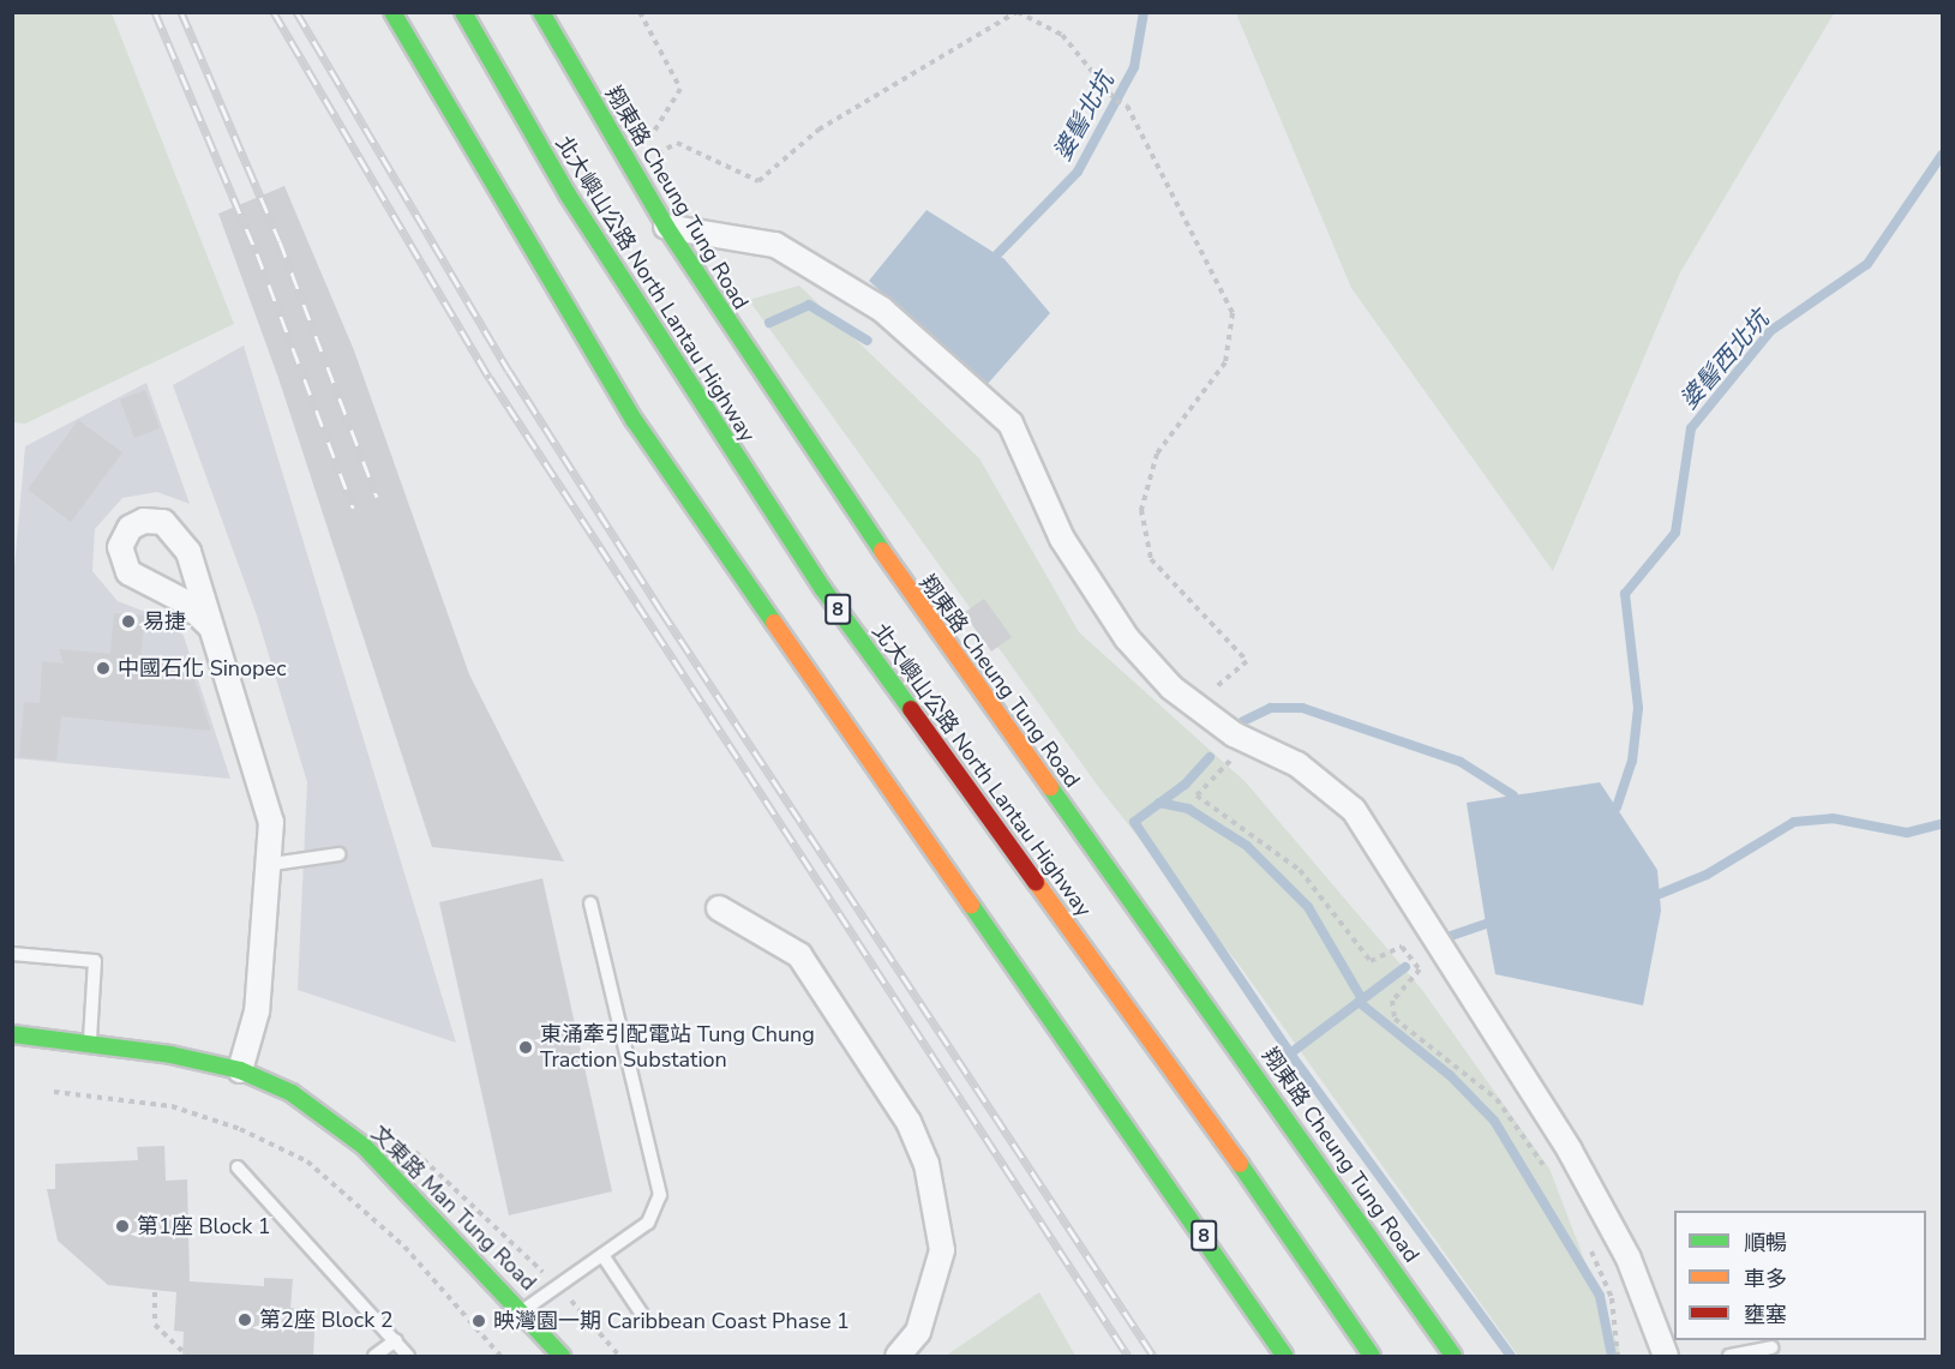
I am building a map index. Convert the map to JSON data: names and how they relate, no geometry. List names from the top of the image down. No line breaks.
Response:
{"streets":{"main road":["翔東路 Cheung Tung Road","北大嶼山公路 North Lantau Highway","8","文東路 Man Tung Road"]},"water":["婆髻北坑","婆髻西北坑"],"places":["易捷","中國石化 Sinopec","東涌牽引配電站 Tung Chung Traction Substation","第1座 Block 1","第2座 Block 2","映灣園一期 Caribbean Coast Phase 1"],"legend":["順暢","車多","壅塞"]}
